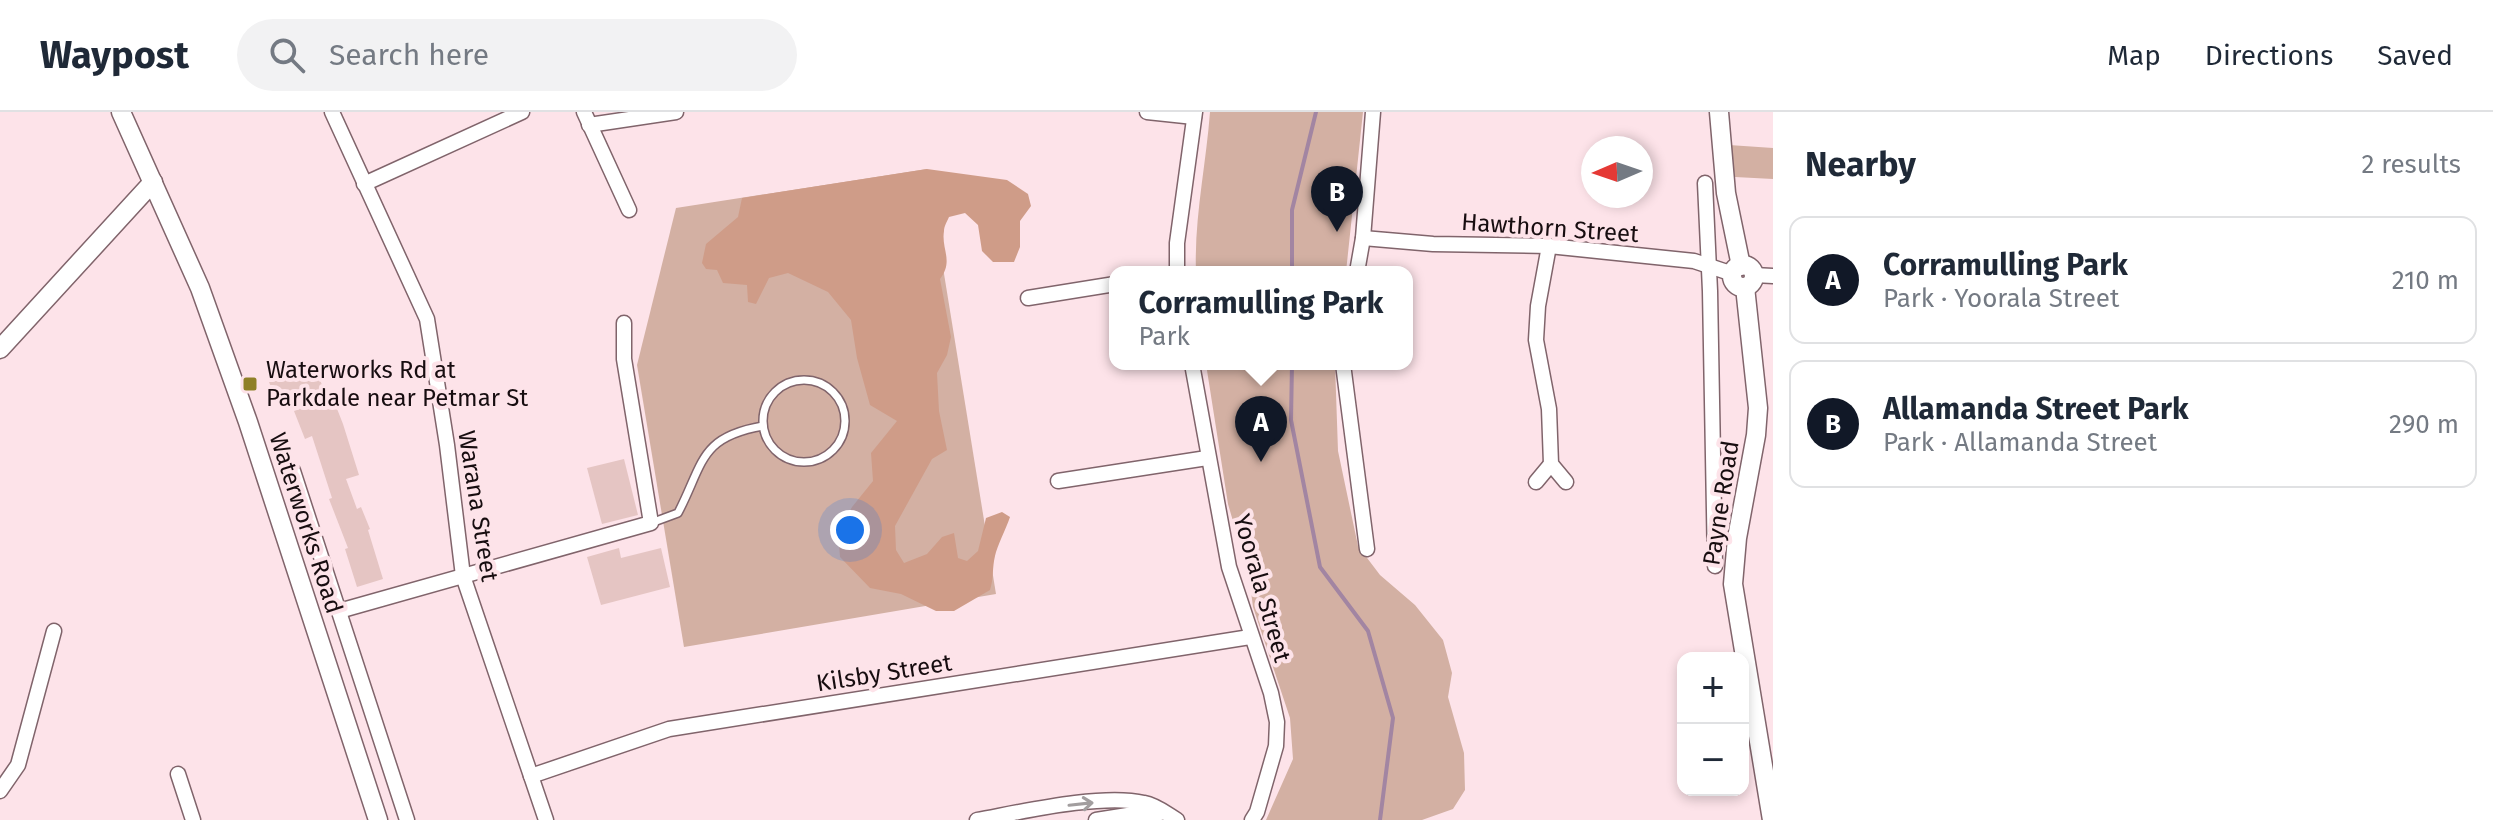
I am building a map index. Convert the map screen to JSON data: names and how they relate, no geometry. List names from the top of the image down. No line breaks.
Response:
{"streets":{"main road":["Payne Road","Waterworks Road"],"street":["Hawthorn Street","Warana Street","Yoorala Street","Kilsby Street"]},"crossings":[["Hawthorn Street","Payne Road"],["Warana Street","Kilsby Street"],["Yoorala Street","Kilsby Street"]],"places":{"transit":["Waterworks Rd at Parkdale near Petmar St"]},"north":"left","page":{"header":"Waypost","search":"Search here","nav":["Map","Directions","Saved"],"heading":["Nearby","2 results"],"pins":["B","A"],"list":[{"mark":"A","name":"Corramulling Park","note":"Park · Yoorala Street","value":"210 m"},{"mark":"B","name":"Allamanda Street Park","note":"Park · Allamanda Street","value":"290 m"}],"popup":["Corramulling Park","Park"],"map_buttons":["+","−"]}}
